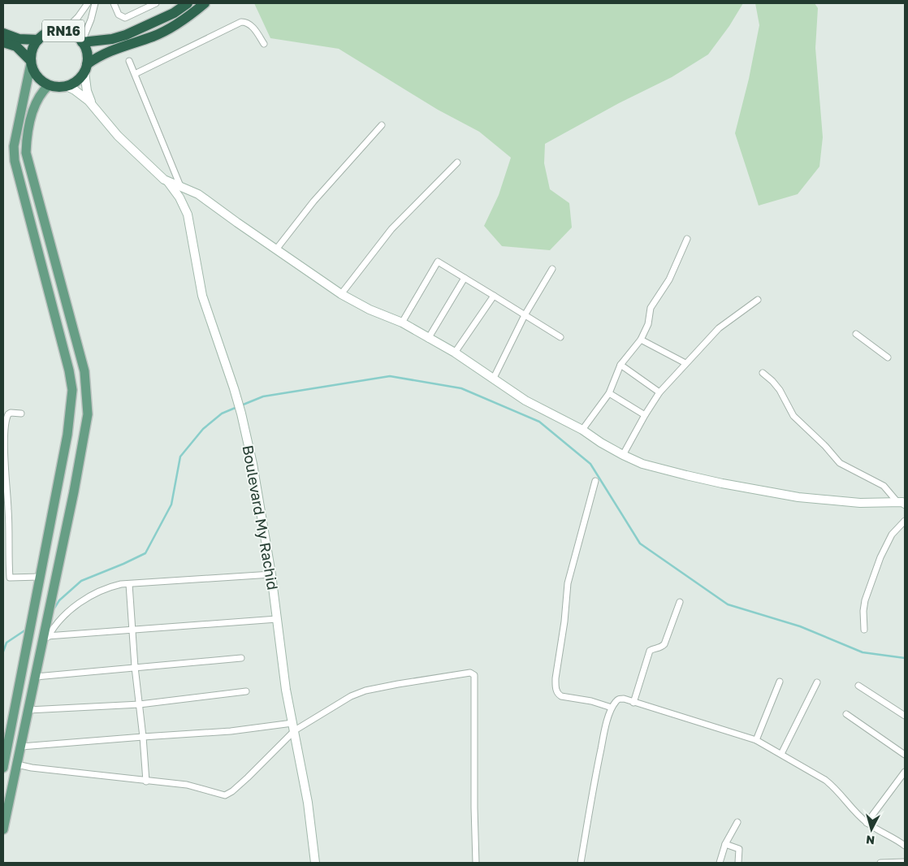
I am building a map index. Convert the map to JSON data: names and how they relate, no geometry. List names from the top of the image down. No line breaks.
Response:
{"streets":{"highway":["RN16"],"street":["Boulevard My Rachid"]},"north":"bottom"}
